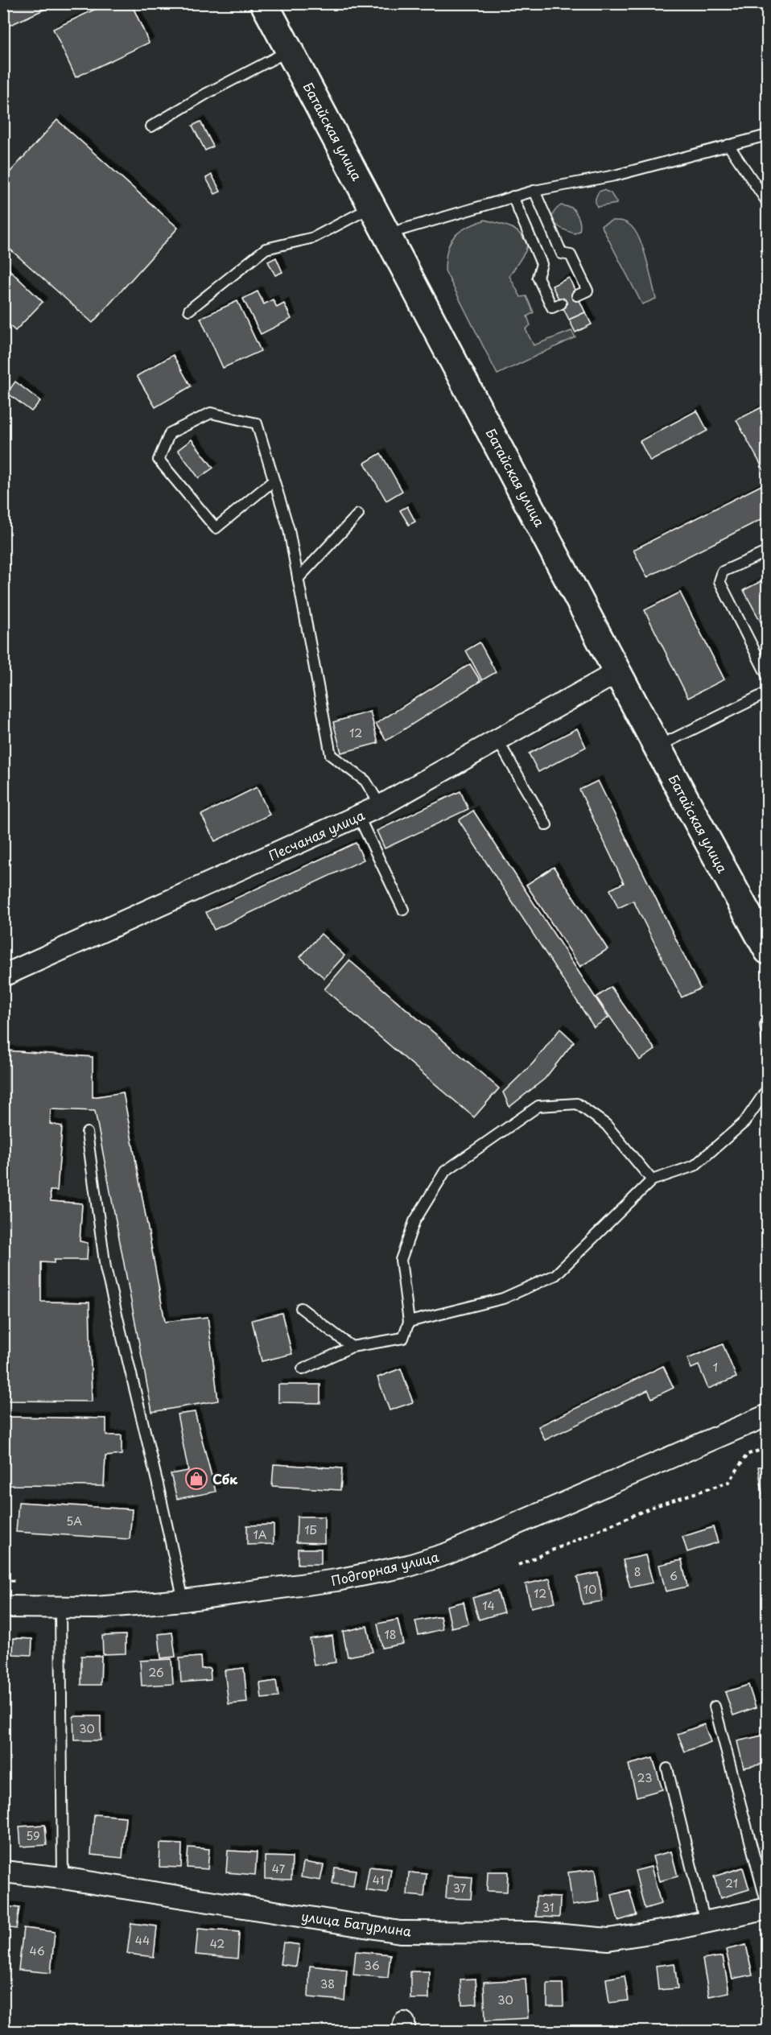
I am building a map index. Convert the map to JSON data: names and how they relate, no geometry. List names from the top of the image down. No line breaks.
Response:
{"streets":{"highway":["Батайская улица"],"street":["Песчаная улица","Подгорная улица","улица Батурлина"]},"crossings":[["Батайская улица","Песчаная улица"]],"places":{"shop":["Сбк"]},"house_numbers":["12","1","5А","1Б","1А","8","6","10","12","14","18","26","30","23","59","47","41","21","37","31","44","42","46","36","38","30"]}
